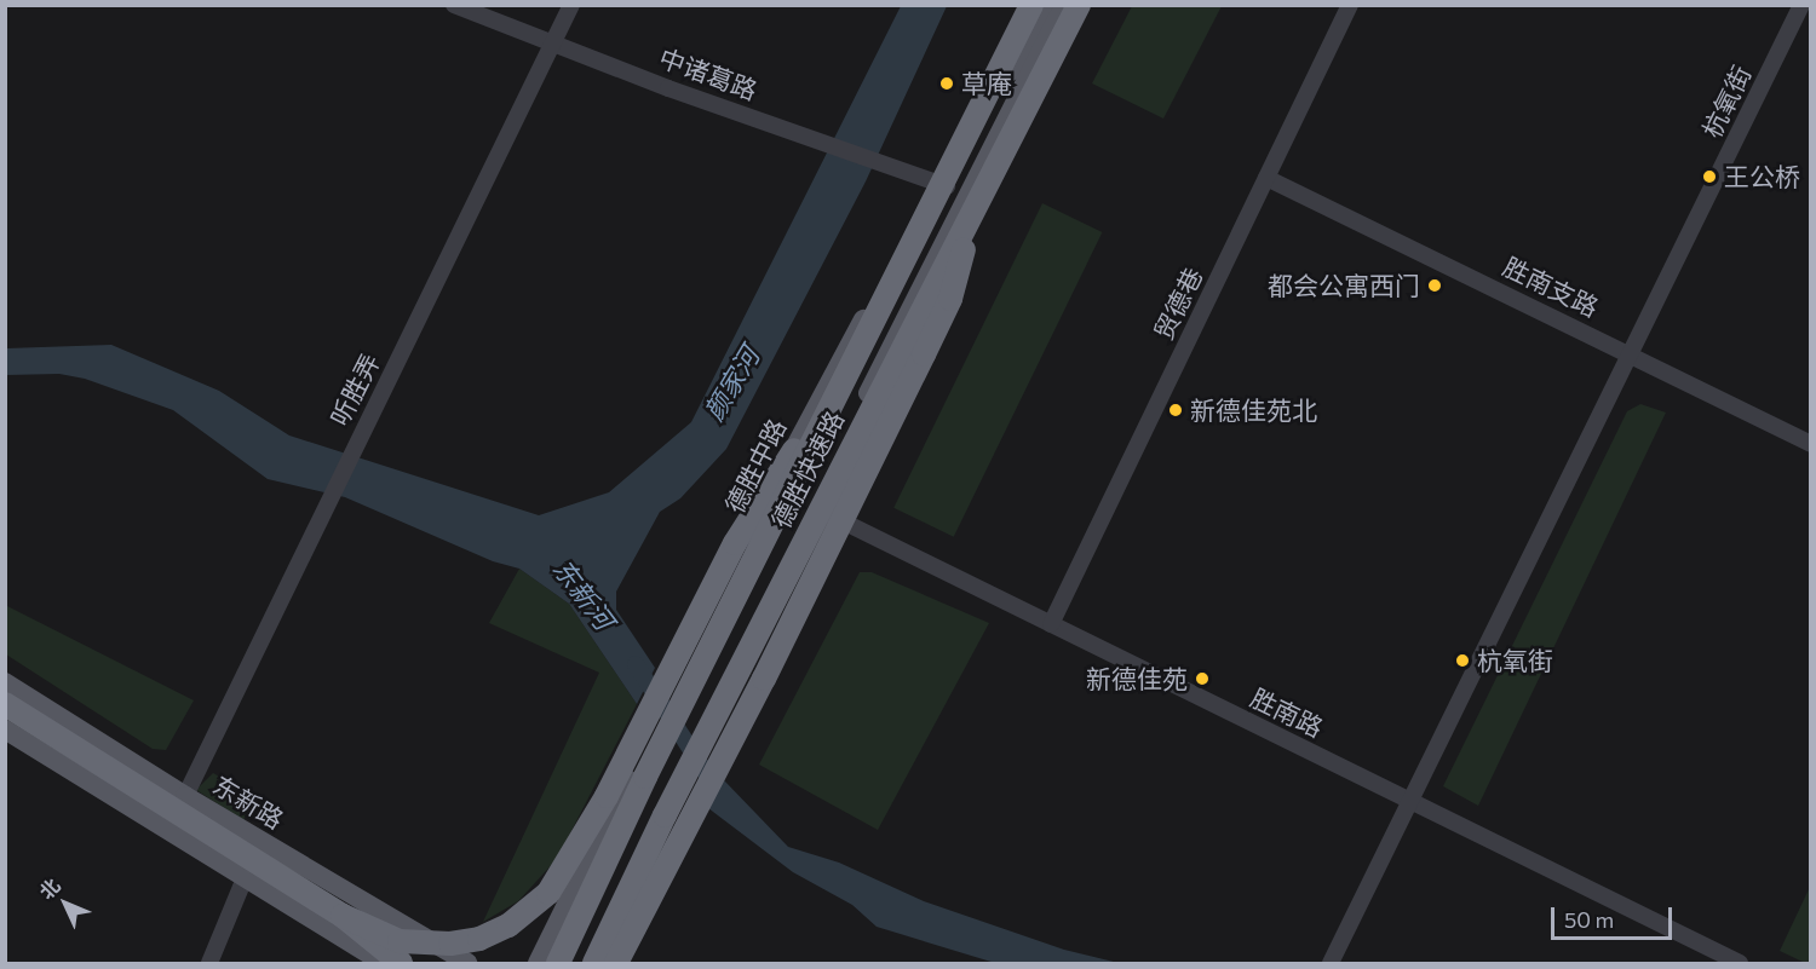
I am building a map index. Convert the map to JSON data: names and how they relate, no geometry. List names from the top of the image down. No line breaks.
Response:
{"streets":{"highway":["德胜快速路"],"main road":["德胜中路","东新路"],"street":["中诸葛路","杭氧街","胜南支路","贸德巷","听胜弄","胜南路"]},"crossings":[["中诸葛路","听胜弄"],["中诸葛路","德胜中路"],["杭氧街","胜南支路"],["杭氧街","胜南路"],["胜南支路","贸德巷"],["贸德巷","胜南路"],["听胜弄","东新路"]],"water":["颜家河","东新河"],"places":["草庵","王公桥","都会公寓西门","新德佳苑北","杭氧街","新德佳苑"],"scale_bar":"50 m","north":"top left"}
